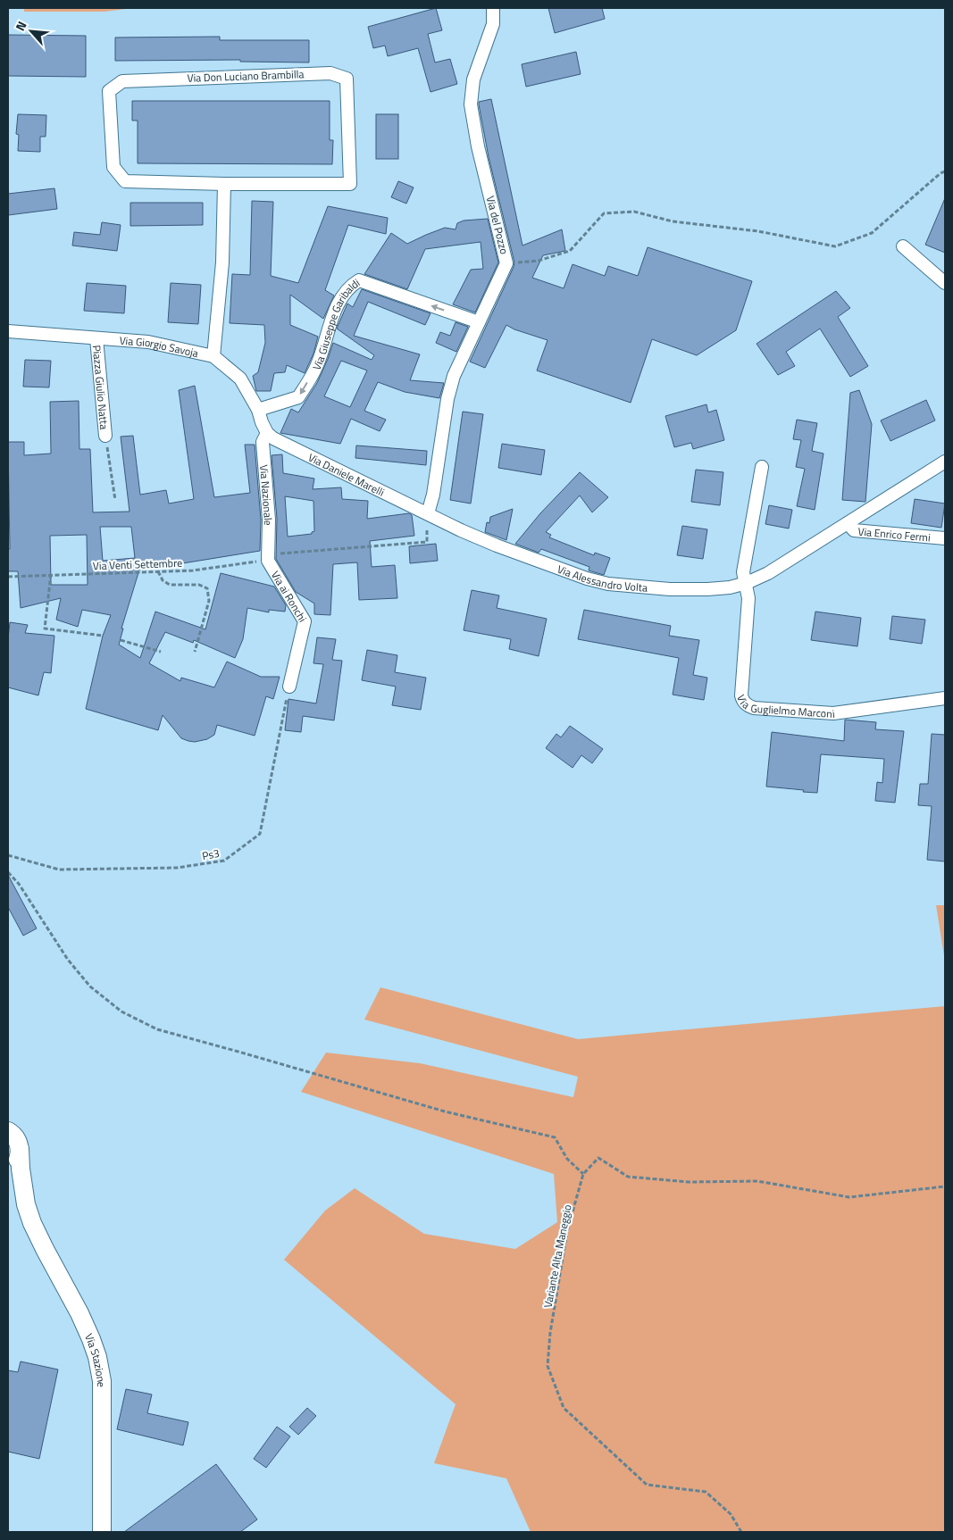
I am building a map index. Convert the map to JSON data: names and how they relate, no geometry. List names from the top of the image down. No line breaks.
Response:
{"streets":{"main road":["Via Stazione"],"street":["Via Don Luciano Brambilla","Via del Pozzo","Via Giuseppe Garibaldi","Via Giorgio Savoja","Piazza Giulio Natta","Via Daniele Marelli","Via Nazionale","Via Enrico Fermi","Via Alessandro Volta","Via ai Ronchi","Via Guglielmo Marconi"],"path":["Via Venti Settembre","Ps3","Variante Alta Maneggio"]},"crossings":[["Via del Pozzo","Via Giuseppe Garibaldi"],["Via del Pozzo","Via Daniele Marelli"],["Via del Pozzo","Via Alessandro Volta"],["Via Giuseppe Garibaldi","Via Giorgio Savoja"],["Via Giorgio Savoja","Piazza Giulio Natta"],["Via Giorgio Savoja","Via Daniele Marelli"],["Via Giorgio Savoja","Via Nazionale"],["Via Daniele Marelli","Via Nazionale"],["Via Daniele Marelli","Via Alessandro Volta"],["Via Nazionale","Via Venti Settembre"],["Via Nazionale","Via ai Ronchi"],["Via Enrico Fermi","Via Alessandro Volta"],["Via Venti Settembre","Via ai Ronchi"],["Via Alessandro Volta","Via Guglielmo Marconi"],["Via ai Ronchi","Ps3"]],"north":"top left"}
